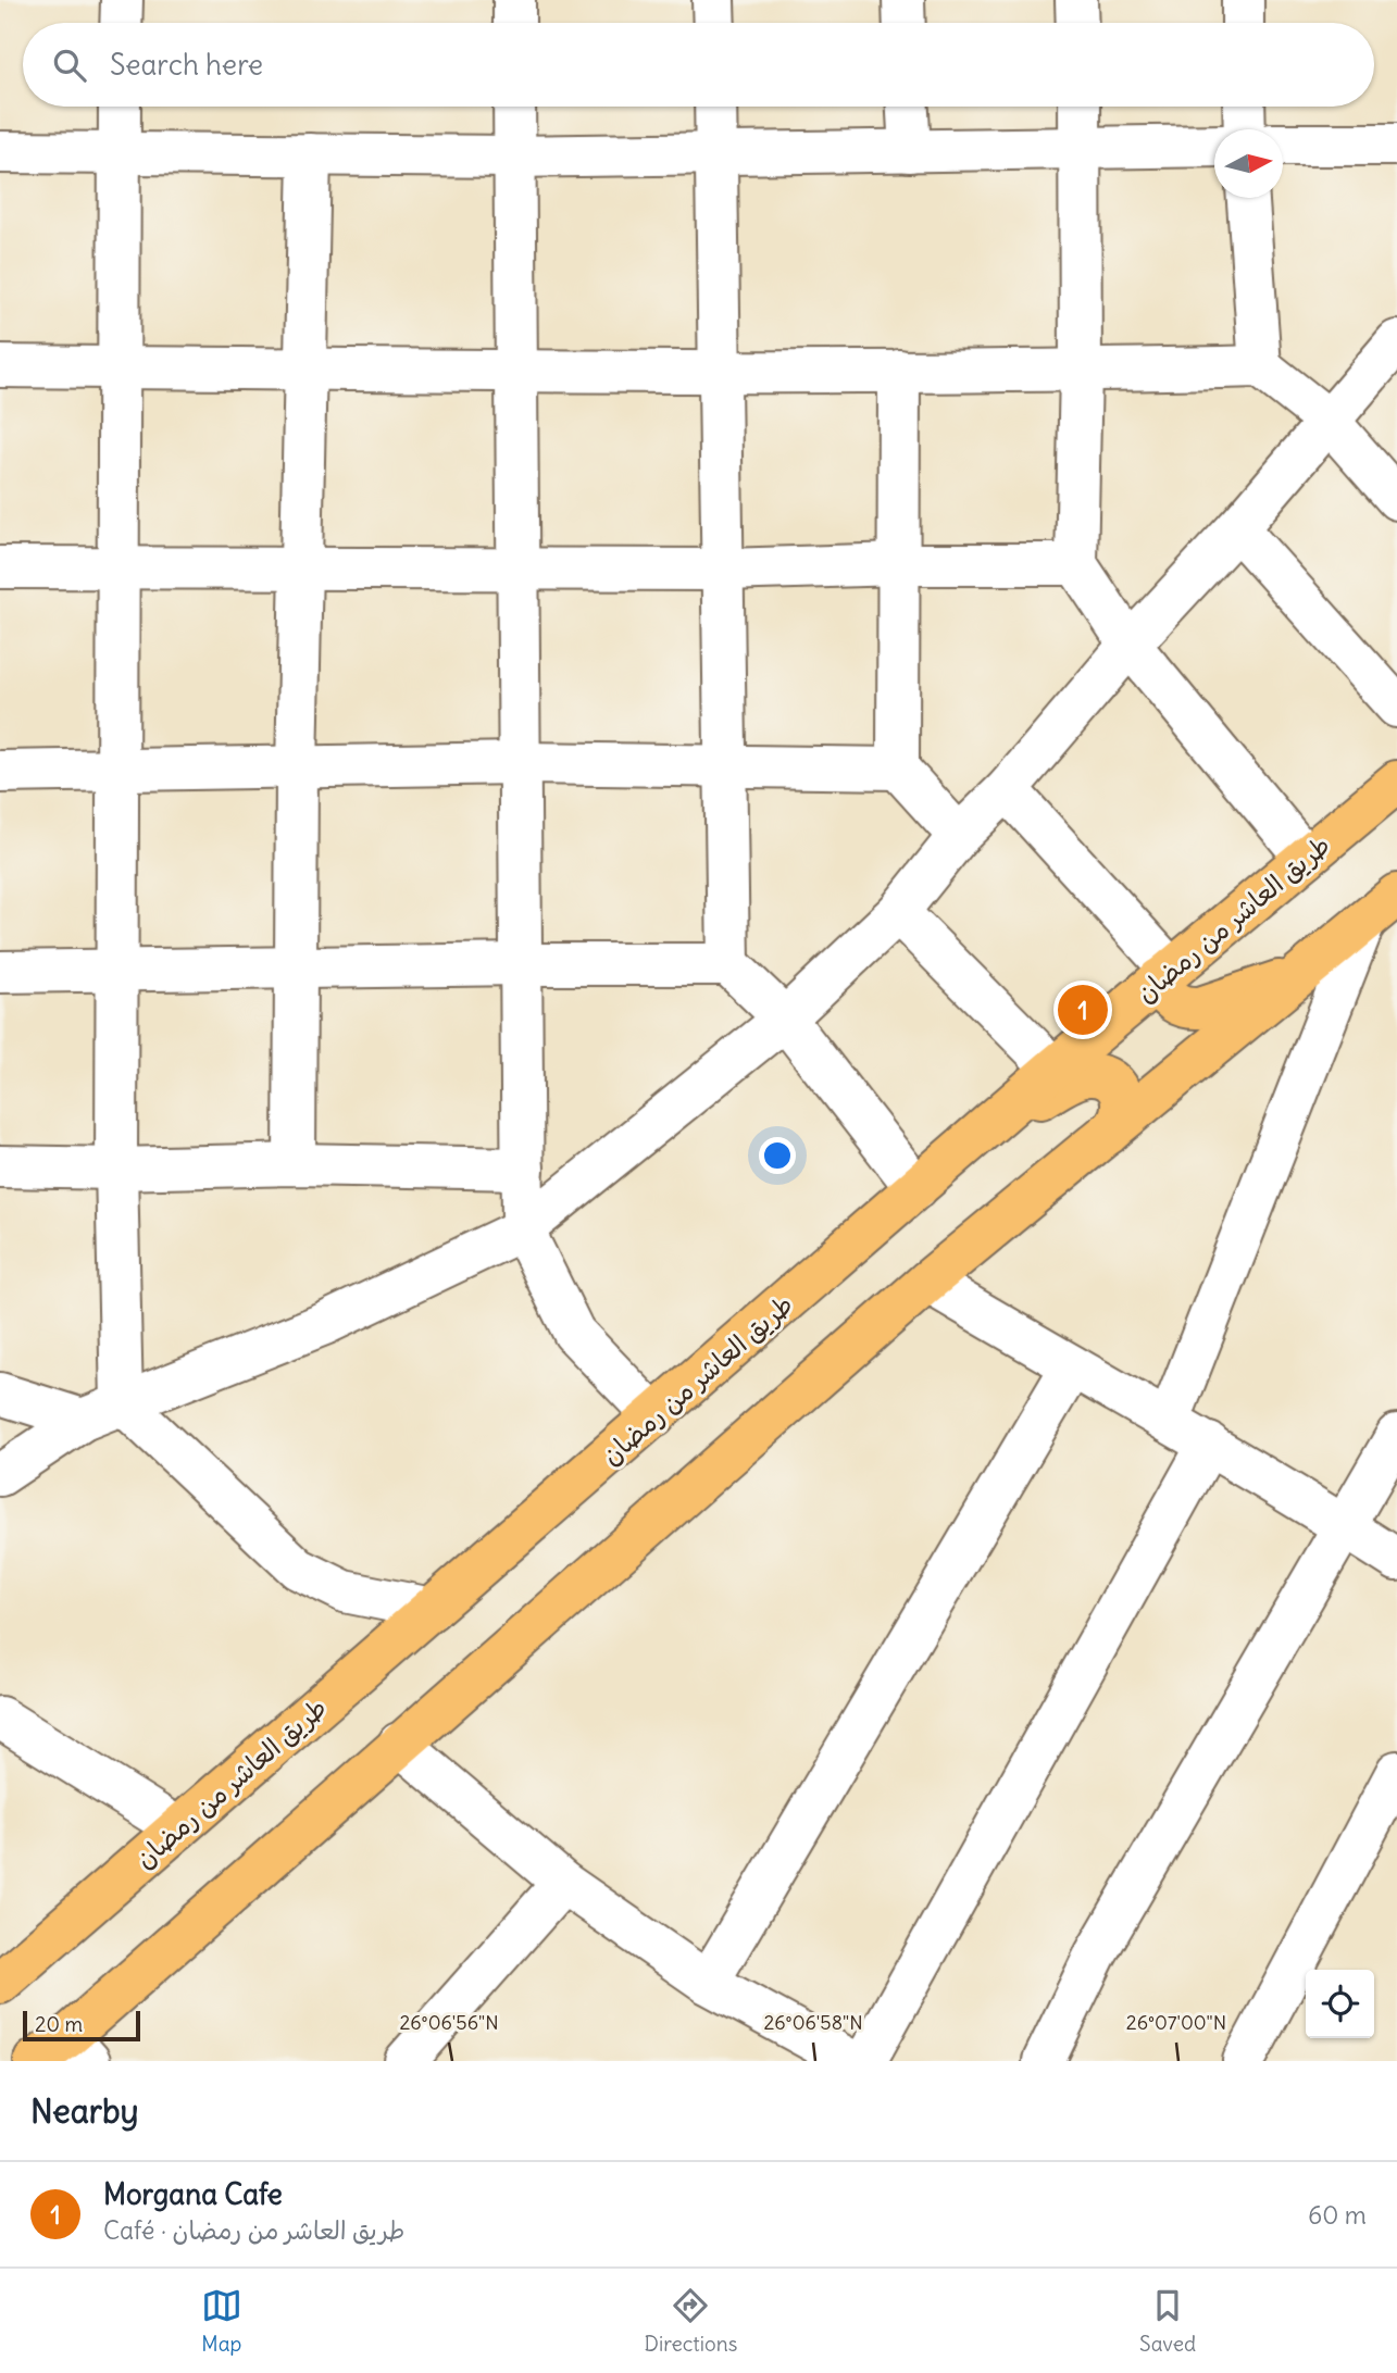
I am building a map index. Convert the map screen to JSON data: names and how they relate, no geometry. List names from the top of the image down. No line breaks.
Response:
{"streets":{"main road":["طريق العاشر من رمضان"]},"scale_bar":"20 m","north":"right","page":{"search":"Search here","pins":"1","scale":"20 m","heading":"Nearby","list":[{"mark":"1","name":"Morgana Cafe","note":"Café · طريق العاشر من رمضان","value":"60 m"}],"nav":["Map","Directions","Saved"]},"coordinates":["26°06'56\"N","26°06'58\"N","26°07'00\"N"]}
